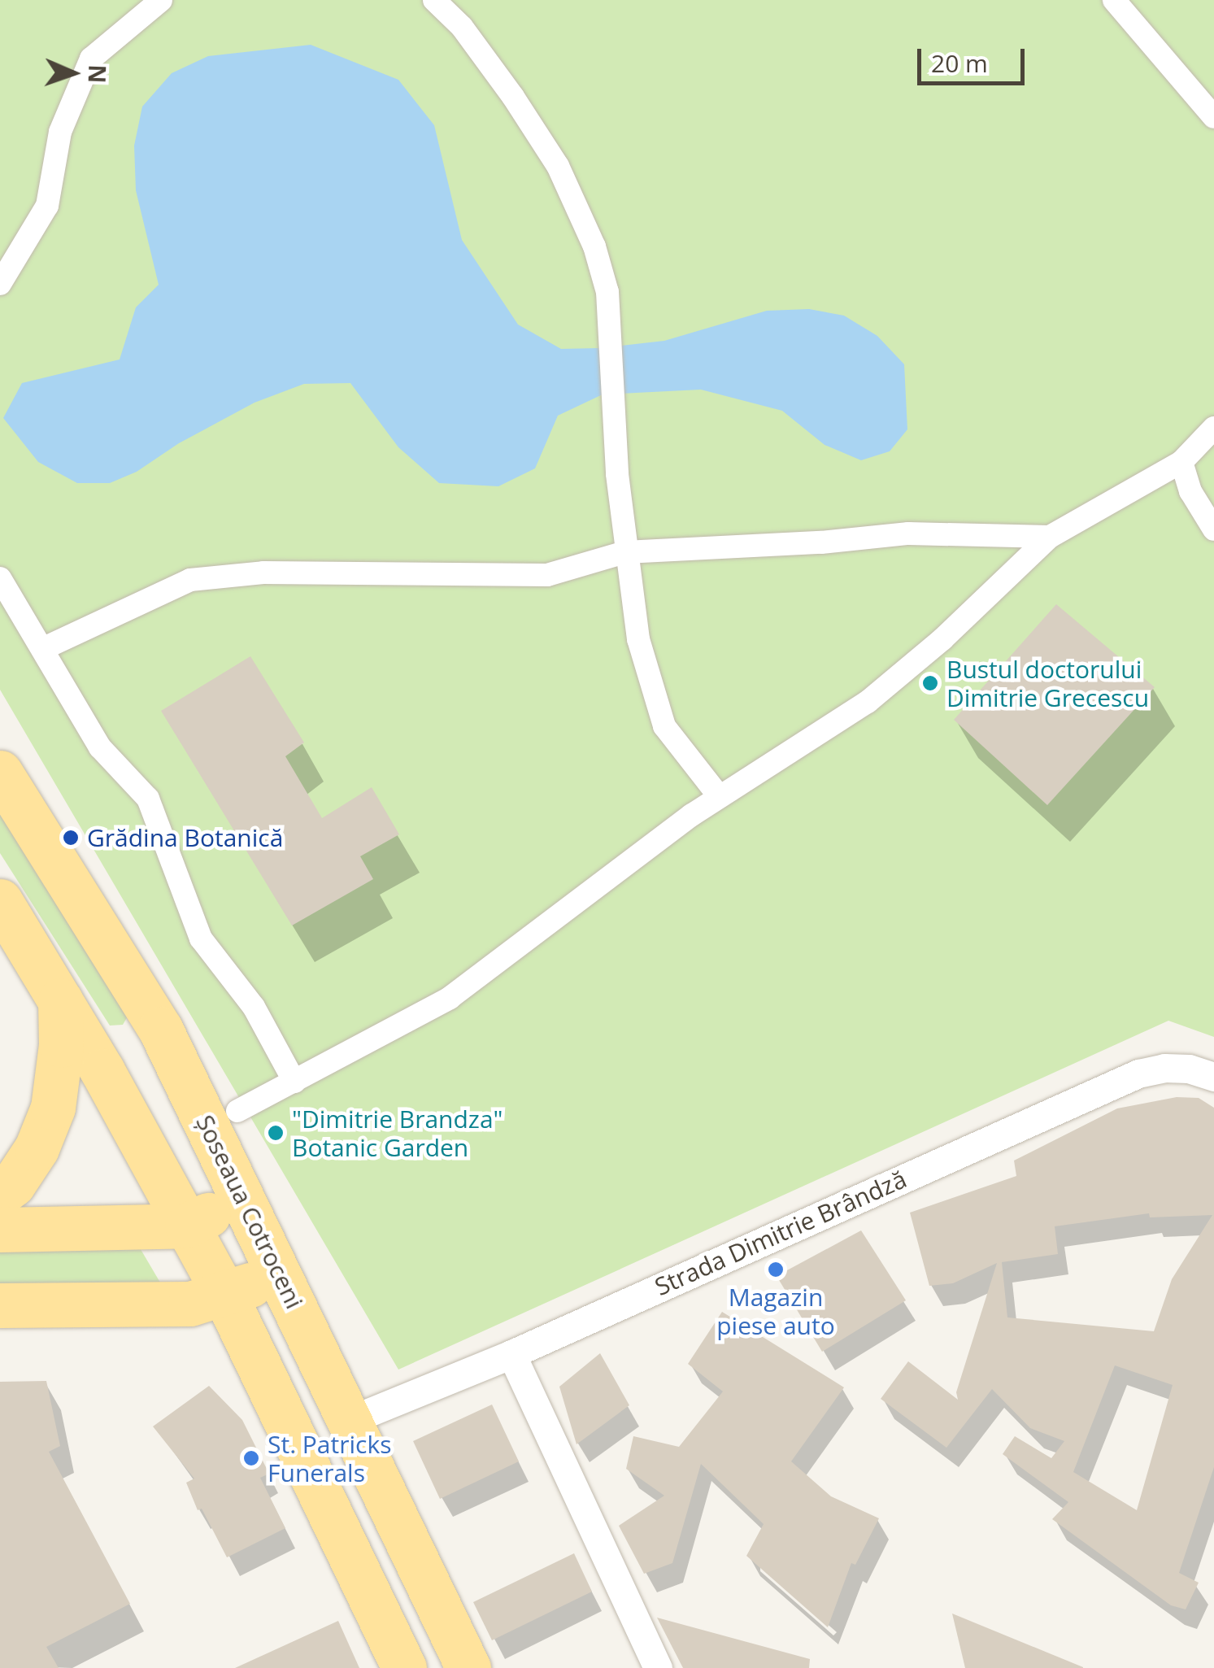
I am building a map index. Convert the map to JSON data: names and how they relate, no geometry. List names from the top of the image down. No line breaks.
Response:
{"streets":{"main road":["Șoseaua Cotroceni"],"street":["Strada Dimitrie Brândză"]},"crossings":[["Șoseaua Cotroceni","Strada Dimitrie Brândză"]],"places":["Bustul doctorului Dimitrie Grecescu","Grădina Botanică","\"Dimitrie Brandza\" Botanic Garden","Magazin piese auto","St. Patricks Funerals"],"scale_bar":"20 m","north":"right"}
